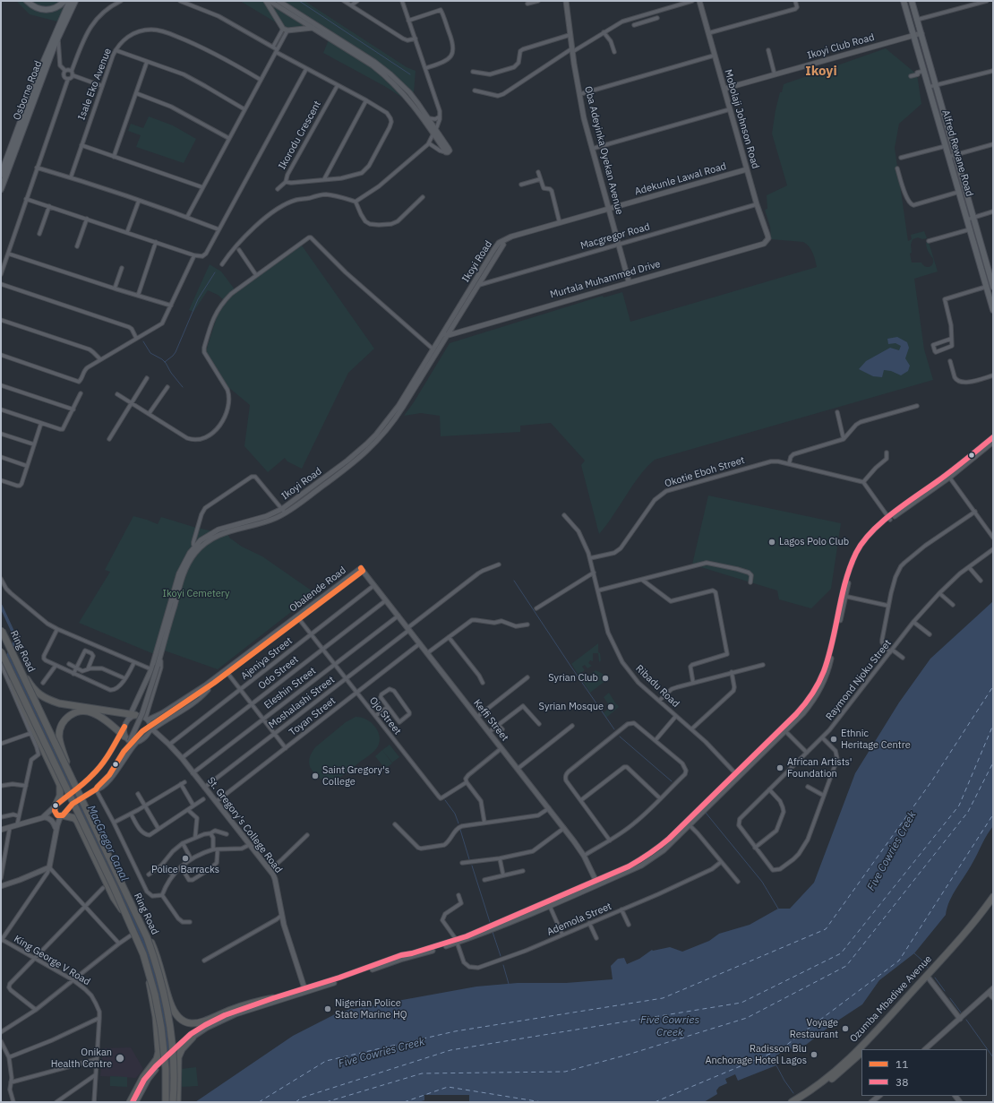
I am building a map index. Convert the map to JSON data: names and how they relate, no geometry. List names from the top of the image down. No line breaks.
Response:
{"streets":{"highway":["Ring Road","Ozumba Mbadiwe Avenue"],"main road":["Ikoyi Club Road","Osborne Road","Mobolaji Johnson Road","Oba Adeyinka Oyekan Avenue","Alfred Rewane Road","Adekunle Lawal Road","Ikoyi Road","Murtala Muhammed Drive","Obalende Road","Keffi Street","St. Gregory's College Road"],"street":["Isale Eko Avenue","Ikorodu Crescent","Macgregor Road","Okotie Eboh Street","Ajeniya Street","Odo Street","Raymond Njoku Street","Ribadu Road","Eleshin Street","Moshalashi Street","Ojo Street","Toyan Street","Ademola Street","King George V Road"]},"crossings":[["Ikoyi Club Road","Mobolaji Johnson Road"],["Ikoyi Club Road","Alfred Rewane Road"],["Mobolaji Johnson Road","Adekunle Lawal Road"],["Mobolaji Johnson Road","Macgregor Road"],["Mobolaji Johnson Road","Murtala Muhammed Drive"],["Oba Adeyinka Oyekan Avenue","Adekunle Lawal Road"],["Oba Adeyinka Oyekan Avenue","Macgregor Road"],["Oba Adeyinka Oyekan Avenue","Murtala Muhammed Drive"],["Adekunle Lawal Road","Ikoyi Road"],["Macgregor Road","Ikoyi Road"],["Ikoyi Road","Murtala Muhammed Drive"],["Ikoyi Road","Obalende Road"],["Ikoyi Road","St. Gregory's College Road"],["Okotie Eboh Street","Ribadu Road"],["Obalende Road","Ojo Street"],["Obalende Road","Keffi Street"],["Obalende Road","St. Gregory's College Road"],["Ajeniya Street","Ojo Street"],["Ajeniya Street","Keffi Street"],["Ajeniya Street","St. Gregory's College Road"],["Odo Street","Ojo Street"],["Odo Street","Keffi Street"],["Odo Street","St. Gregory's College Road"],["Eleshin Street","Ojo Street"],["Eleshin Street","Keffi Street"],["Eleshin Street","St. Gregory's College Road"],["Moshalashi Street","Ojo Street"],["Moshalashi Street","Keffi Street"],["Moshalashi Street","St. Gregory's College Road"],["Ojo Street","Toyan Street"],["Toyan Street","Keffi Street"],["Toyan Street","St. Gregory's College Road"]],"districts":["Ikoyi"],"water":["MacGregor Canal","Five Cowries Creek"],"parks":["Ikoyi Cemetery"],"places":["Lagos Polo Club","Syrian Club","Syrian Mosque","Ethnic Heritage Centre","African Artists' Foundation","Saint Gregory's College","Police Barracks","Nigerian Police State Marine HQ","Voyage Restaurant","Radisson Blu Anchorage Hotel Lagos","Onikan Health Centre"],"lines":["transit line 38","transit line 11"],"legend":["11","38"]}
